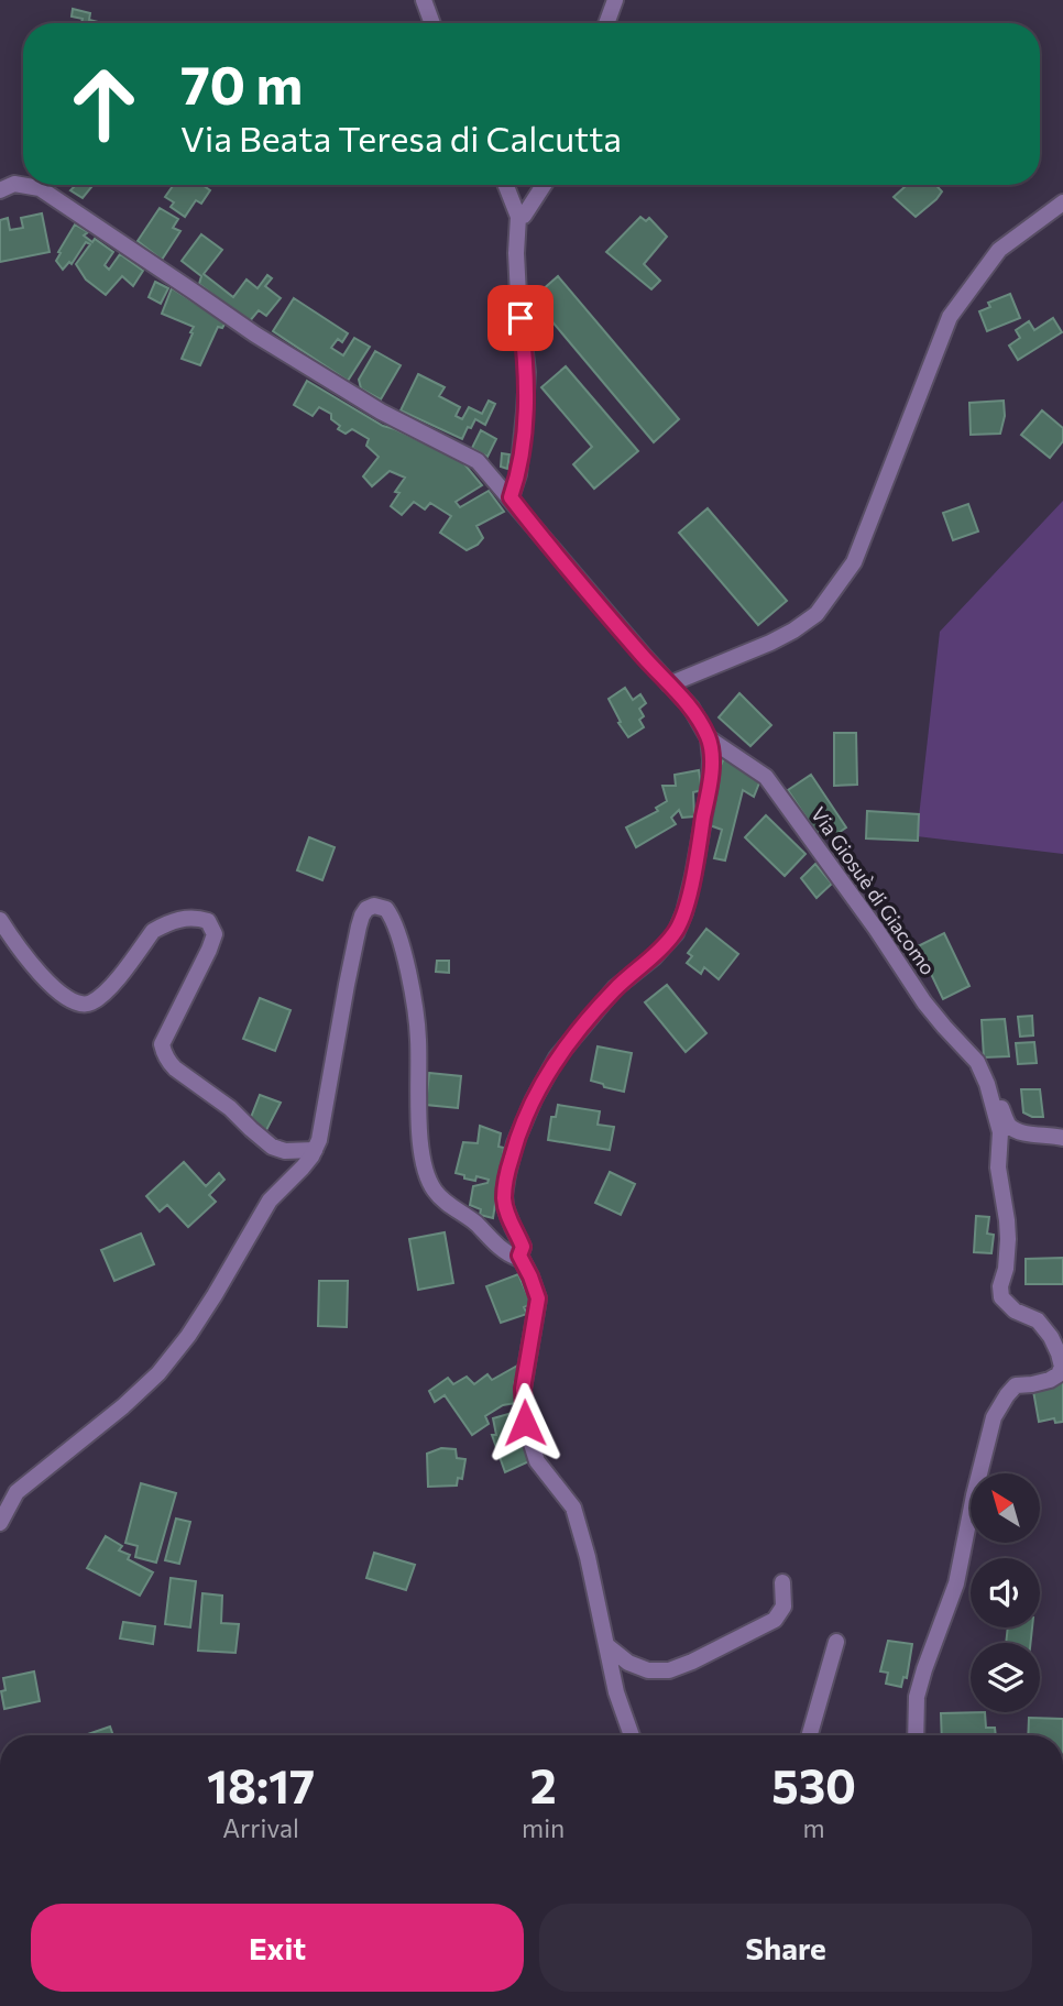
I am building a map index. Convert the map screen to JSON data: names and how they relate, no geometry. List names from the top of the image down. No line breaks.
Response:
{"streets":{"street":["Via Giosuè di Giacomo"]},"north":"top left","page":{"turn":["70 m","Via Beata Teresa di Calcutta"],"eta":["18:17","Arrival","2","min","530","m"],"buttons":["Exit","Share"]}}
